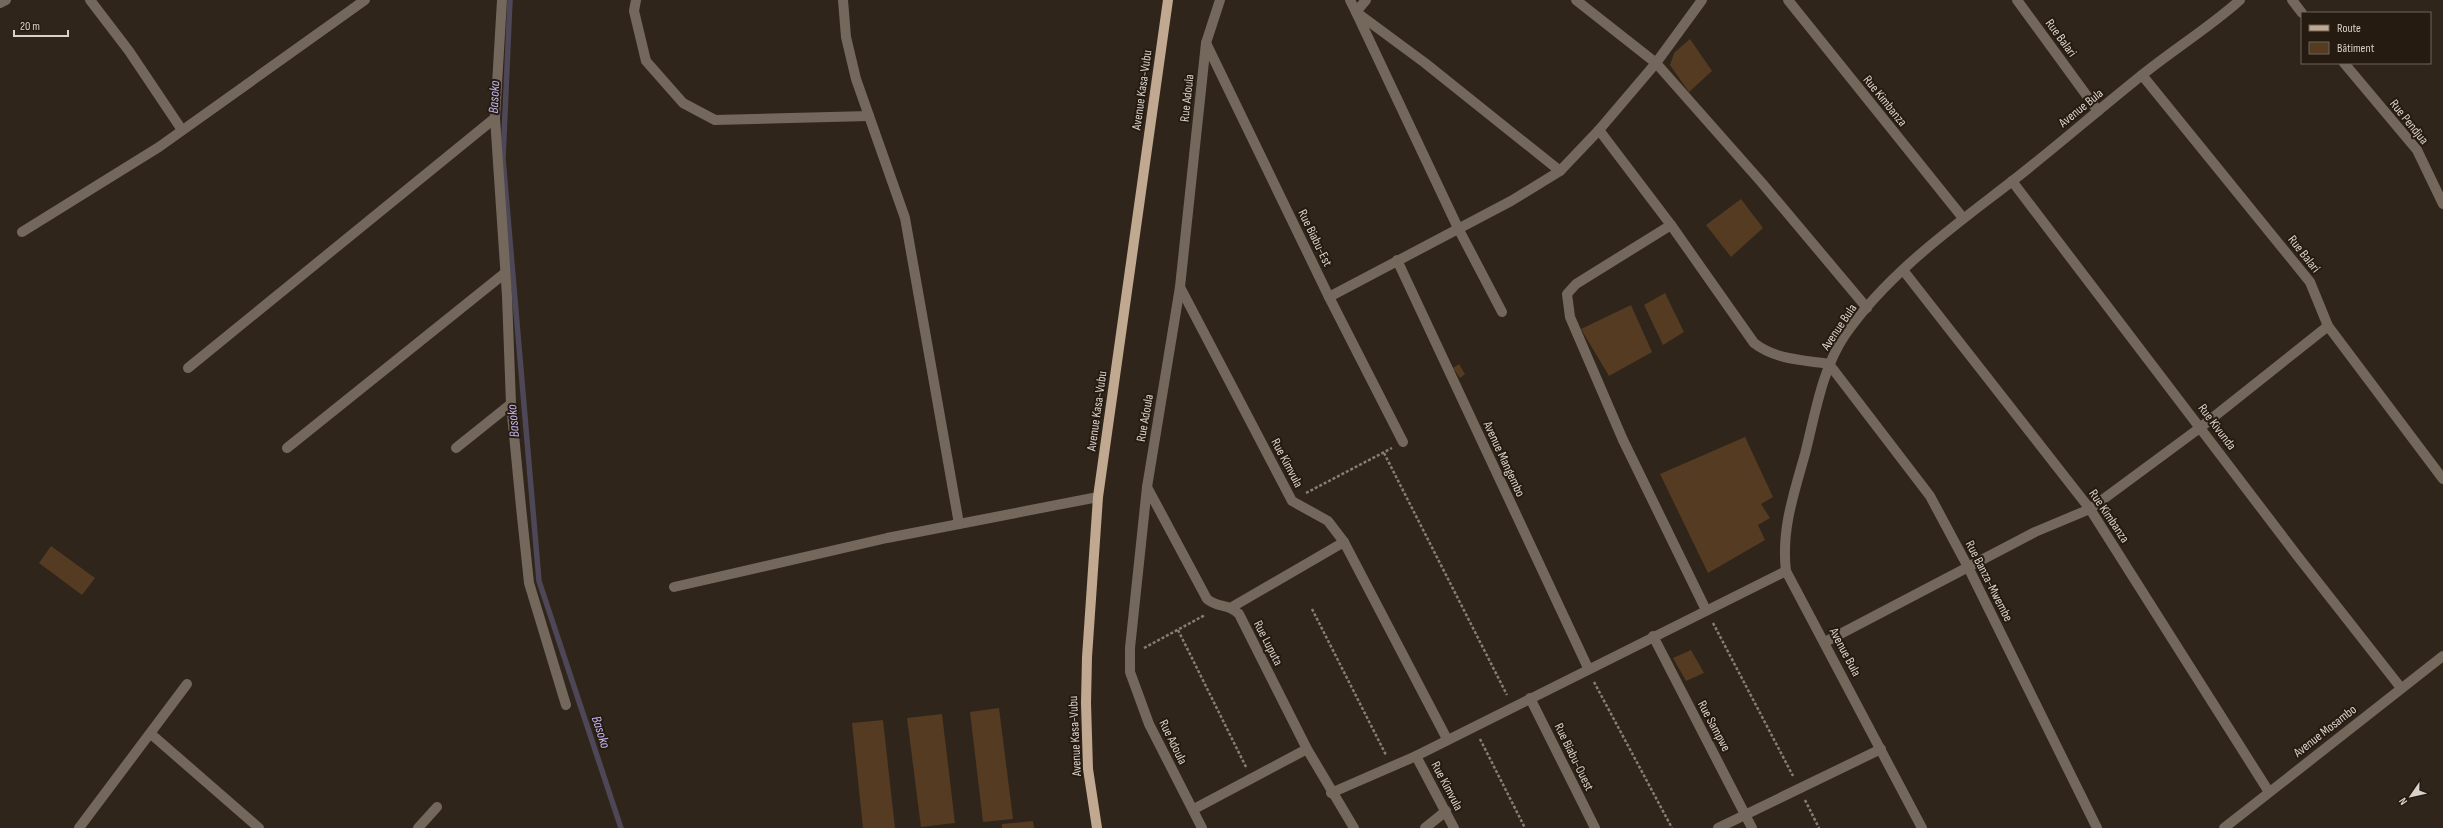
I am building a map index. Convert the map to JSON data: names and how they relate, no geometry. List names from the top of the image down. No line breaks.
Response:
{"streets":{"main road":["Avenue Kasa-Vubu"],"street":["Rue Balari","Rue Adoula","Rue Kimbanza","Avenue Bula","Rue Pendjua","Rue Biabu-Est","Rue Kivunda","Avenue Mangembo","Rue Kimvula","Rue Banza-Mwembe","Rue Luputa","Rue Sampwe","Avenue Mosambo","Rue Biabu-Ouest"]},"crossings":[["Rue Balari","Avenue Bula"],["Rue Adoula","Rue Biabu-Est"],["Rue Adoula","Rue Kimvula"],["Rue Adoula","Rue Luputa"],["Rue Kimbanza","Avenue Bula"],["Rue Kimbanza","Avenue Mosambo"],["Avenue Bula","Rue Kivunda"],["Avenue Bula","Rue Banza-Mwembe"],["Rue Kivunda","Avenue Mosambo"]],"water":["Basoko"],"legend":["Route","Bâtiment"],"scale_bar":"20 m","north":"bottom left"}
